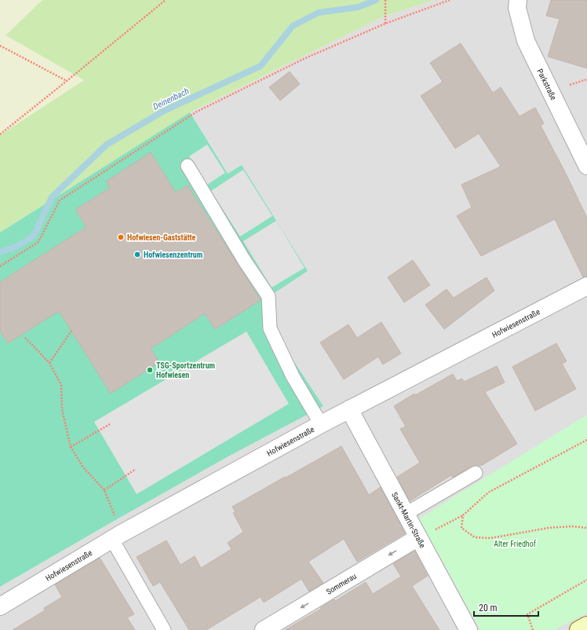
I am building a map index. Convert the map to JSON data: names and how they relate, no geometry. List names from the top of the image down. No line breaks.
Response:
{"streets":{"street":["Parkstraße","Hofwiesenstraße","Sankt-Martin-Straße","Sommerau"]},"crossings":[["Hofwiesenstraße","Sankt-Martin-Straße"],["Sankt-Martin-Straße","Sommerau"]],"one_way":["Sommerau"],"water":["Deinenbach"],"parks":["Alter Friedhof"],"places":["Hofwiesen-Gaststätte","Hofwiesenzentrum","TSG-Sportzentrum Hofwiesen"],"scale_bar":"20 m"}
